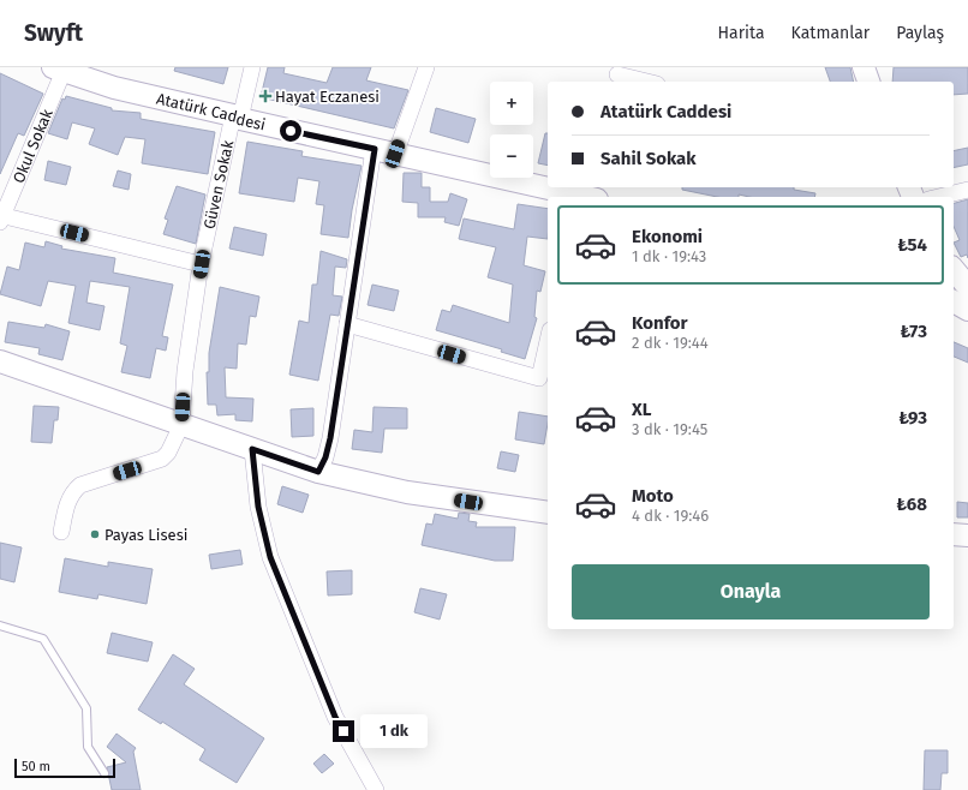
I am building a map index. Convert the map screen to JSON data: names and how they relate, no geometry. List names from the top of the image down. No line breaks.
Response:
{"streets":{"street":["Atatürk Caddesi","Okul Sokak","Güven Sokak"]},"crossings":[["Atatürk Caddesi","Okul Sokak"],["Atatürk Caddesi","Güven Sokak"]],"places":{"health":["Hayat Eczanesi"],"other":["Payas Lisesi"]},"scale_bar":"50 m","page":{"header":"Swyft","nav":["Harita","Katmanlar","Paylaş"],"map_buttons":["+","−"],"banner":["Atatürk Caddesi","Sahil Sokak"],"list":[{"name":"Ekonomi","note":"1 dk · 19:43","value":"₺54"},{"name":"Konfor","note":"2 dk · 19:44","value":"₺73"},{"name":"XL","note":"3 dk · 19:45","value":"₺93"},{"name":"Moto","note":"4 dk · 19:46","value":"₺68"}],"buttons":"Onayla","bubble":"1 dk","scale":"50 m"}}
